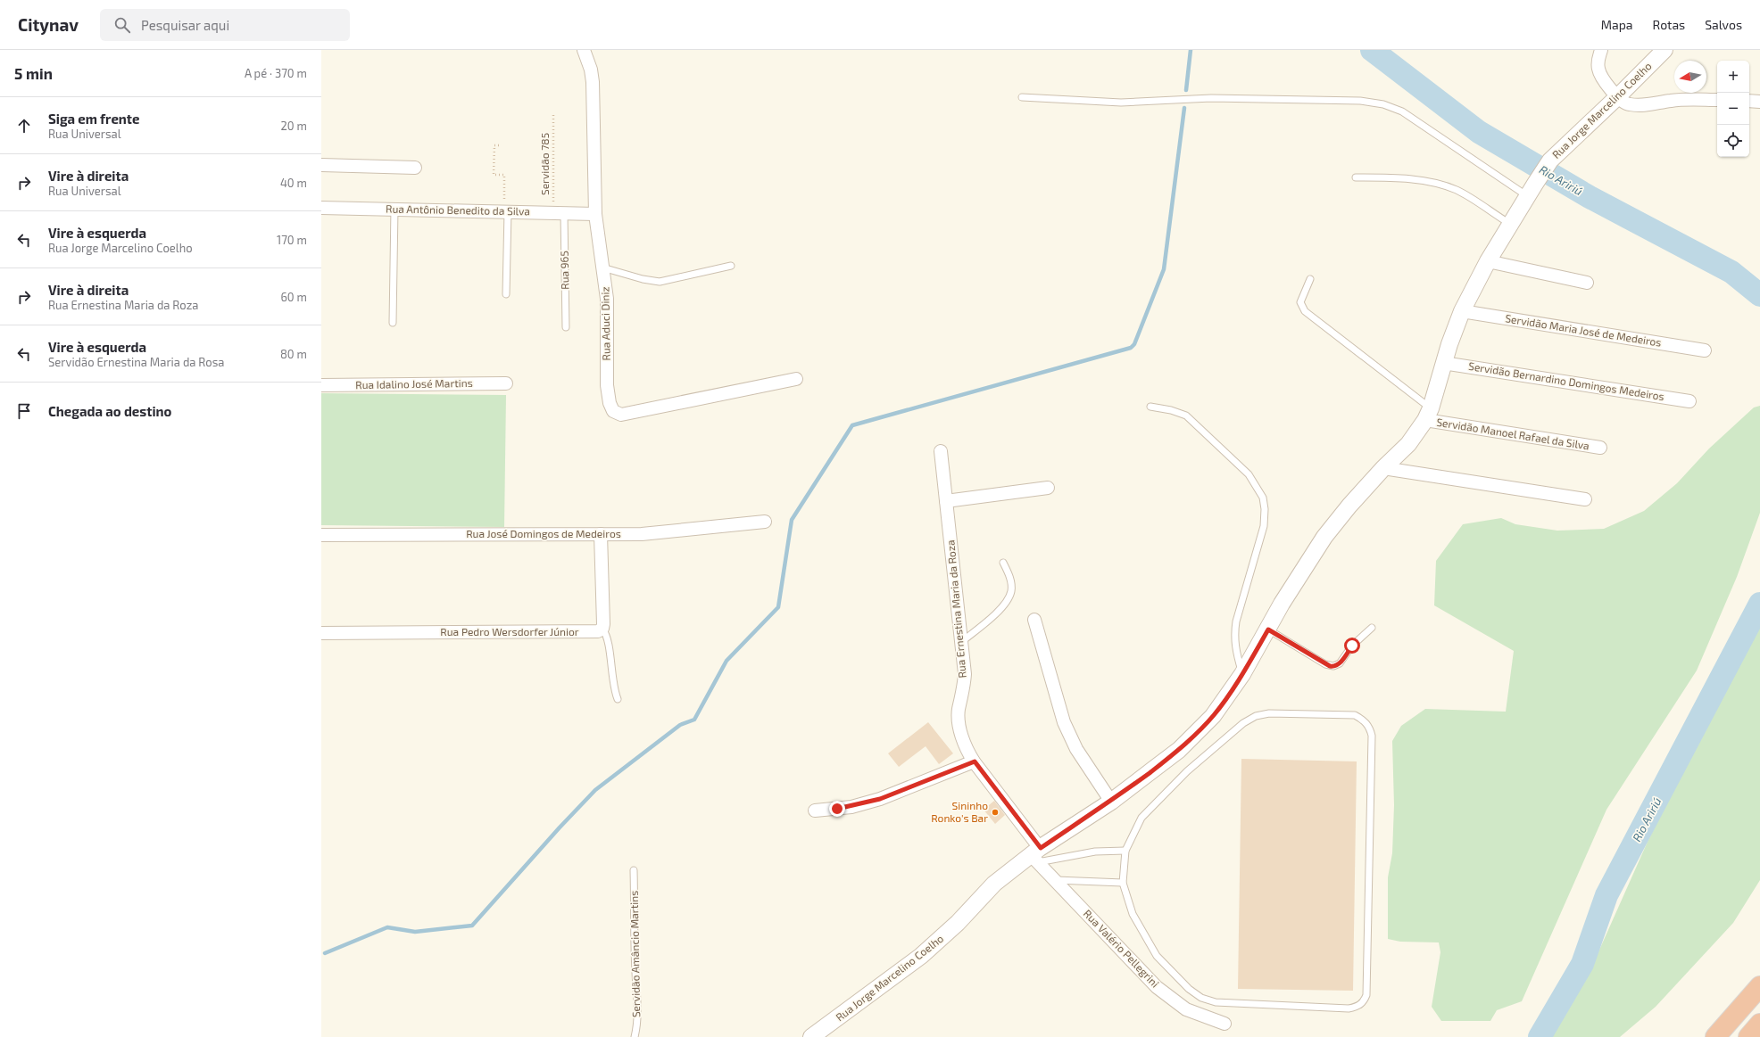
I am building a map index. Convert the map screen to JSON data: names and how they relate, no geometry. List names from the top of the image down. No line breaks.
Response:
{"streets":{"street":["Rua Jorge Marcelino Coelho","Rua Antônio Benedito da Silva","Rua Aduci Diniz","Servidão Maria José de Medeiros","Servidão Bernardino Domingos Medeiros","Rua Idalino José Martins","Servidão Manoel Rafael da Silva","Rua José Domingos de Medeiros","Rua Ernestina Maria da Roza","Rua Pedro Wersdorfer Júnior","Rua Valério Pellegrini"],"lane":["Rua 965","Servidão Amâncio Martins"],"path":["Servidão 785"]},"crossings":[["Rua Jorge Marcelino Coelho","Servidão Maria José de Medeiros"],["Rua Jorge Marcelino Coelho","Servidão Bernardino Domingos Medeiros"],["Rua Jorge Marcelino Coelho","Servidão Manoel Rafael da Silva"],["Rua Jorge Marcelino Coelho","Rua Ernestina Maria da Roza"],["Rua Jorge Marcelino Coelho","Rua Valério Pellegrini"],["Servidão 785","Rua Antônio Benedito da Silva"],["Servidão 785","Rua 965"],["Rua Antônio Benedito da Silva","Rua 965"],["Rua Antônio Benedito da Silva","Rua Aduci Diniz"],["Rua Ernestina Maria da Roza","Rua Valério Pellegrini"]],"water":["Rio Aririú"],"places":["Sininho Ronko's Bar"],"north":"left","page":{"header":"Citynav","search":"Pesquisar aqui","nav":["Mapa","Rotas","Salvos"],"heading":["5 min","A pé · 370 m"],"map_buttons":["+","−"],"list":[["Siga em frente","Rua Universal","20 m"],["Vire à direita","Rua Universal","40 m"],["Vire à esquerda","Rua Jorge Marcelino Coelho","170 m"],["Vire à direita","Rua Ernestina Maria da Roza","60 m"],["Vire à esquerda","Servidão Ernestina Maria da Rosa","80 m"],"Chegada ao destino"]}}
